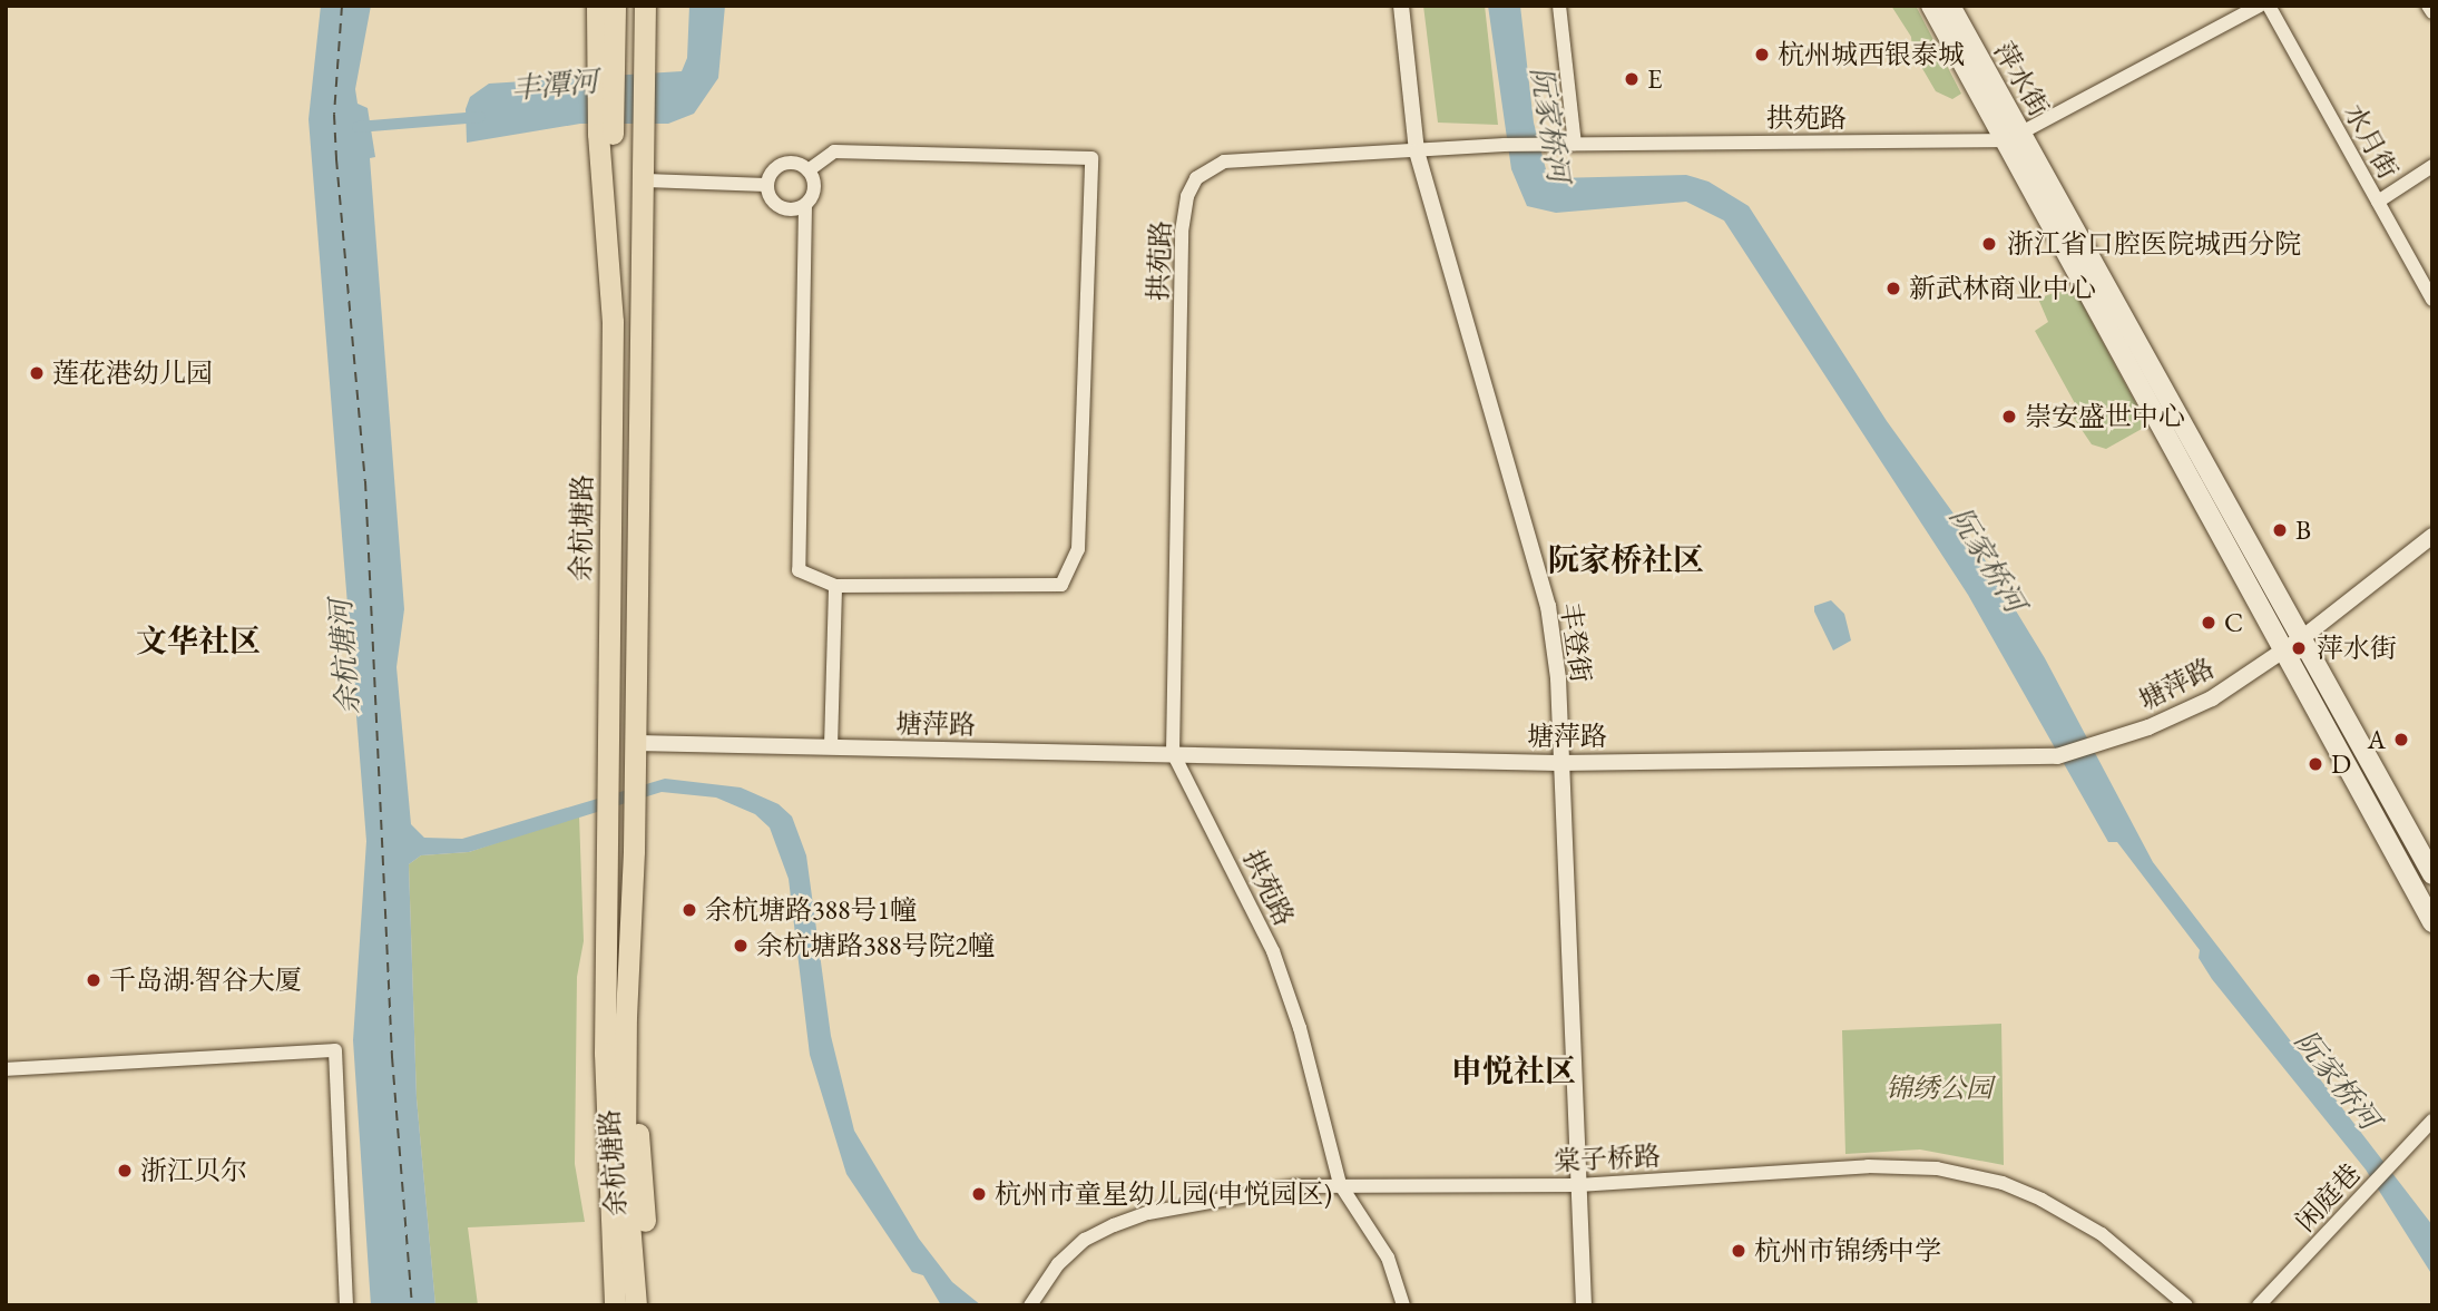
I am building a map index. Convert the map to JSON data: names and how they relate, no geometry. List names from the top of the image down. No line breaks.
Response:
{"streets":{"main road":["萍水街","余杭塘路"],"street":["拱苑路","水月街","丰登街","塘萍路","棠子桥路","闲庭巷"]},"crossings":[["萍水街","拱苑路"],["萍水街","塘萍路"],["拱苑路","丰登街"],["拱苑路","塘萍路"],["拱苑路","棠子桥路"],["余杭塘路","塘萍路"],["丰登街","塘萍路"],["丰登街","棠子桥路"]],"districts":["阮家桥社区","文华社区","申悦社区"],"water":["丰潭河","阮家桥河","余杭塘河"],"parks":["锦绣公园"],"places":["杭州城西银泰城","E","浙江省口腔医院城西分院","新武林商业中心","莲花港幼儿园","崇安盛世中心","B","C","萍水街","A","D","余杭塘路388号1幢","余杭塘路388号院2幢","千岛湖·智谷大厦","浙江贝尔","杭州市童星幼儿园(申悦园区)","杭州市锦绣中学"]}
